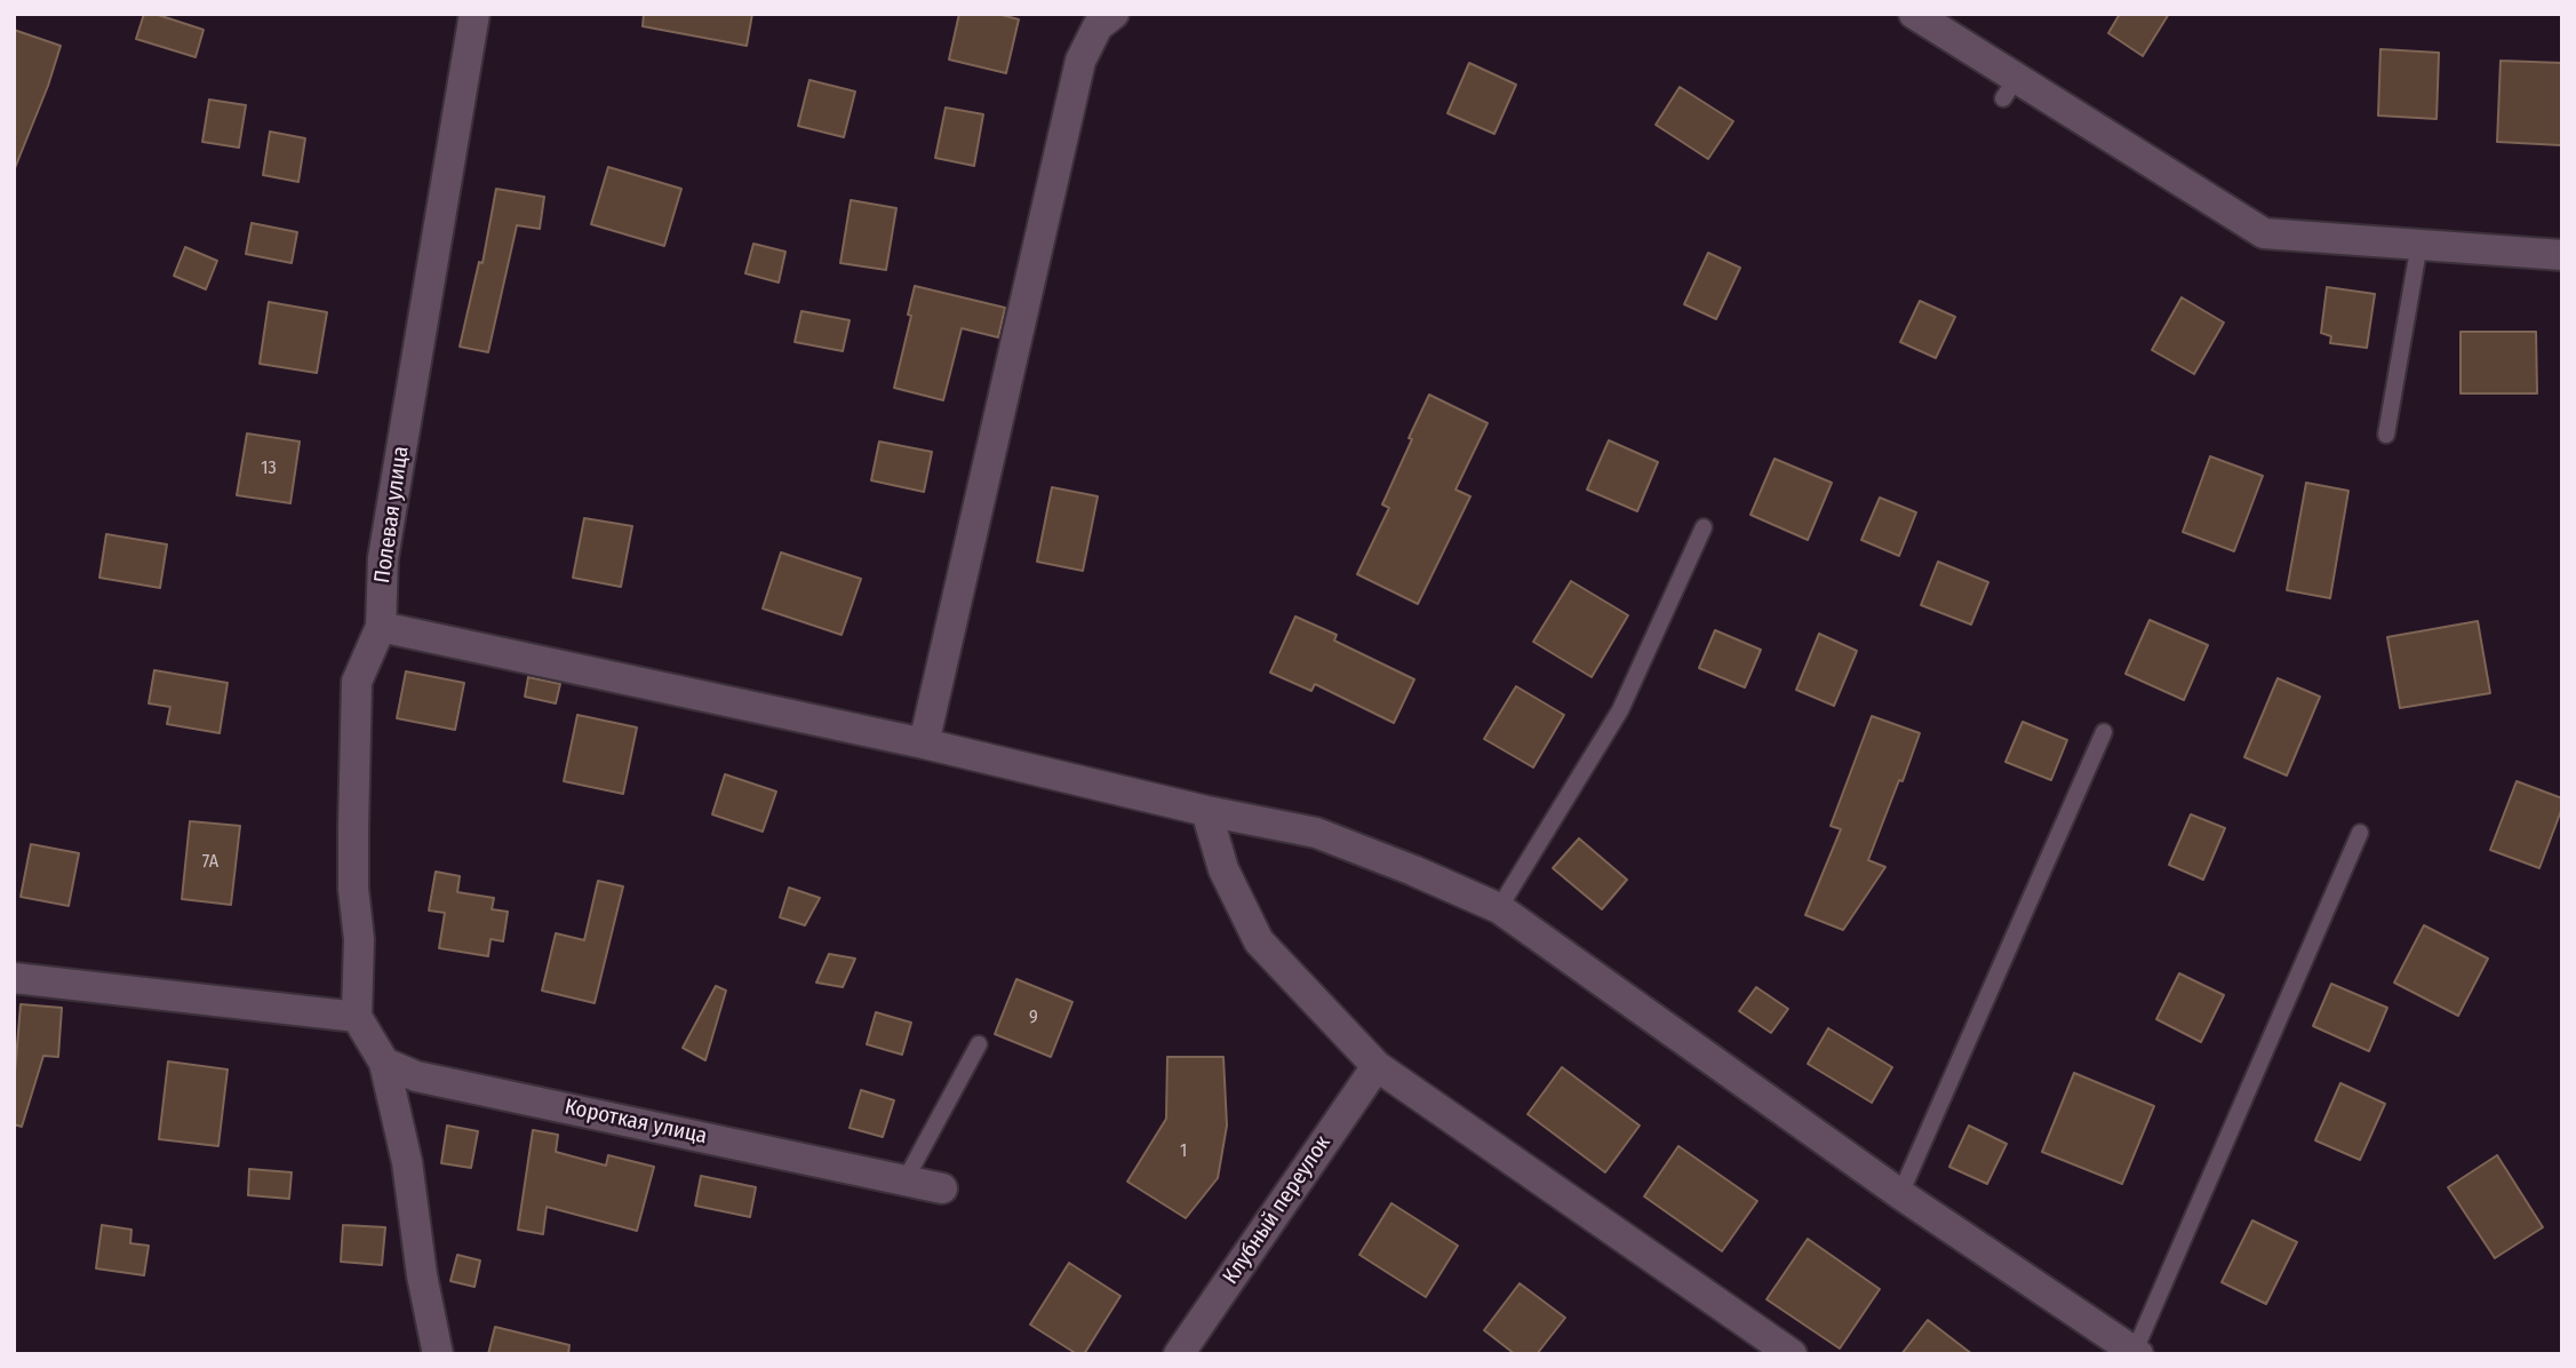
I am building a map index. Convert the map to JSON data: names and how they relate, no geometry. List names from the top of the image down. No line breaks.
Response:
{"streets":{"street":["Полевая улица","Короткая улица","Клубный переулок"]},"house_numbers":["13","7А","9","1"]}
